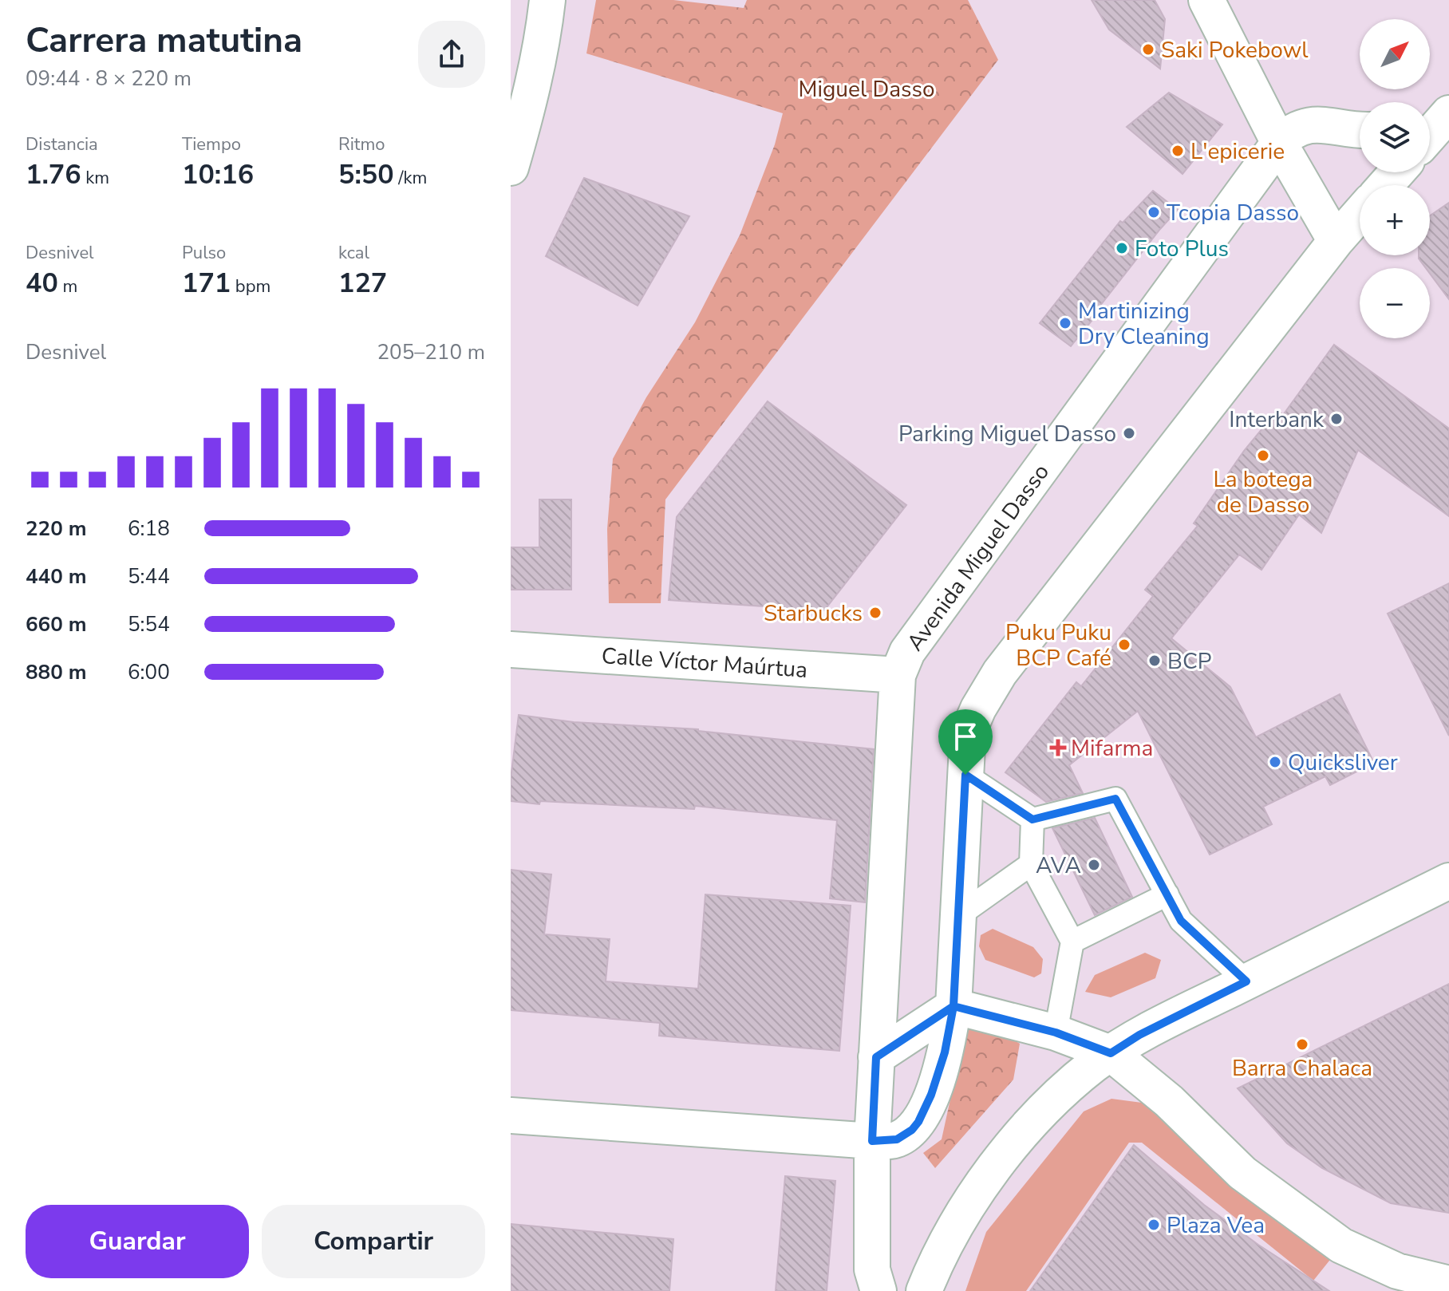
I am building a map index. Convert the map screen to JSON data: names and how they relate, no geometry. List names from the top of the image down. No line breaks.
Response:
{"streets":{"street":["Avenida Miguel Dasso","Calle Víctor Maúrtua"]},"crossings":[["Avenida Miguel Dasso","Calle Víctor Maúrtua"]],"parks":["Miguel Dasso"],"places":{"other":["Saki Pokebowl","L'epicerie","Tcopia Dasso","Foto Plus","Martinizing Dry Cleaning","Interbank","Parking Miguel Dasso","La botega de Dasso","Starbucks","Puku Puku BCP Café","BCP","Quicksliver","AVA","Barra Chalaca","Plaza Vea"],"health":["Mifarma"]},"north":"top right","page":{"heading":["Carrera matutina","09:44 · 8 × 220 m"],"map_buttons":["+","−"],"stats":[["Distancia","1.76 km"],["Tiempo","10:16"],["Ritmo","5:50 /km"],["Desnivel","40 m"],["Pulso","171 bpm"],["kcal","127"]],"chart":["Desnivel","205–210 m"],"list":[{"name":"220 m","note":"6:18"},{"name":"440 m","note":"5:44"},{"name":"660 m","note":"5:54"},{"name":"880 m","note":"6:00"}],"buttons":["Guardar","Compartir"]}}
